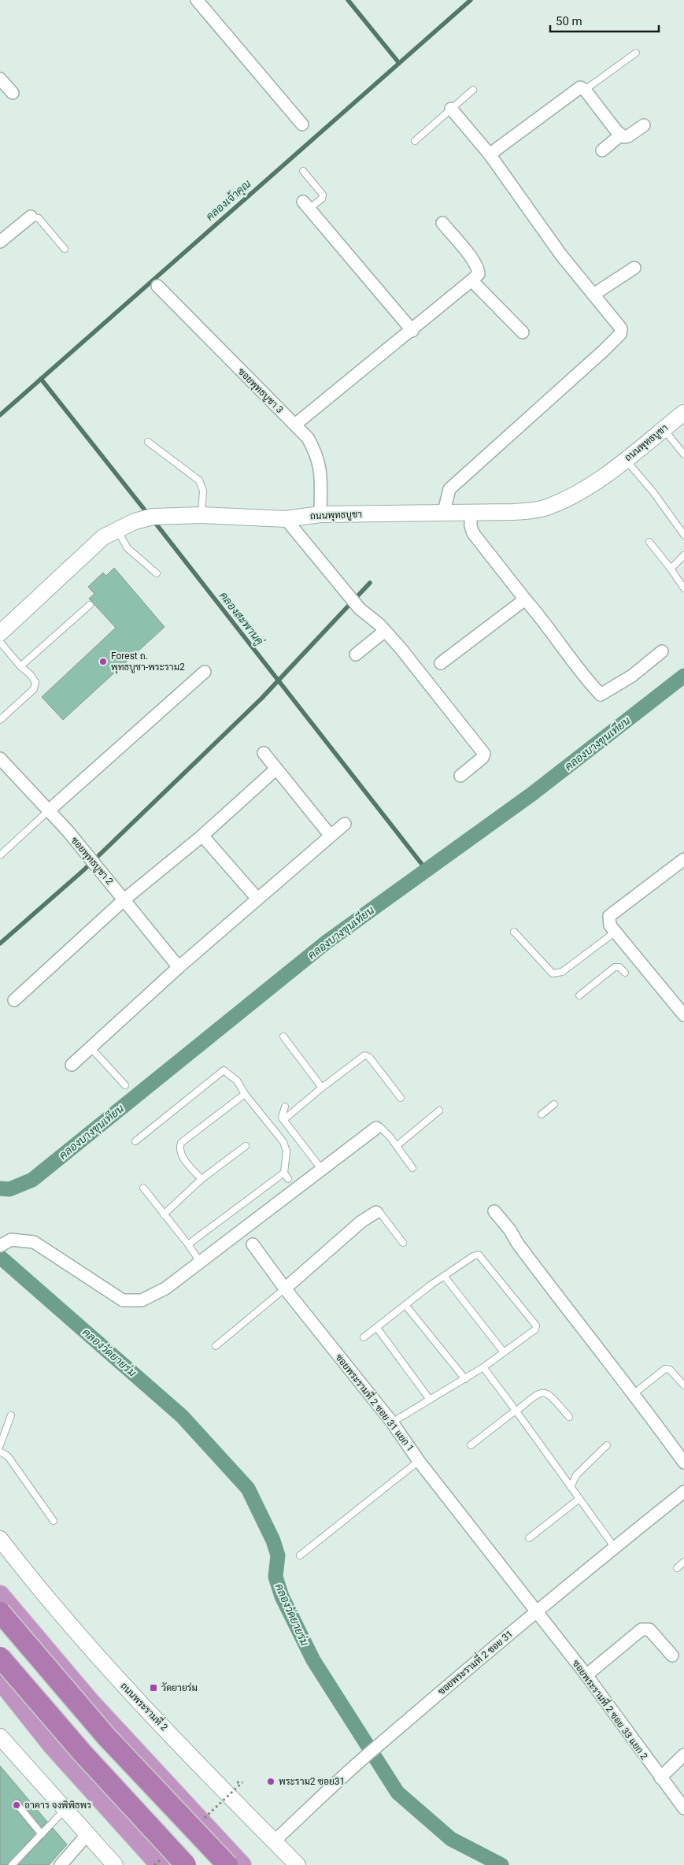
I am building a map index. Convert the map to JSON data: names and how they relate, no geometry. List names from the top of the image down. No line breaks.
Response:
{"streets":{"main road":["ถนนพุทธบูชา","ถนนพระรามที่ 2"],"street":["ซอยพุทธบูชา 3","ซอยพุทธบูชา 2","ซอยพระรามที่ 2 ซอย 31 แยก 1","ซอยพระรามที่ 2 ซอย 31","ซอยพระรามที่ 2 ซอย 33 แยก 2"]},"crossings":[["ซอยพุทธบูชา 3","ถนนพุทธบูชา"],["ซอยพระรามที่ 2 ซอย 31 แยก 1","ซอยพระรามที่ 2 ซอย 31"],["ซอยพระรามที่ 2 ซอย 31 แยก 1","ซอยพระรามที่ 2 ซอย 33 แยก 2"],["ซอยพระรามที่ 2 ซอย 31","ถนนพระรามที่ 2"],["ซอยพระรามที่ 2 ซอย 31","ซอยพระรามที่ 2 ซอย 33 แยก 2"]],"water":["คลองเจ้าคุณ","คลองสะพานคู่","คลองบางขุนเทียน","คลองวัดยายร่ม"],"places":{"other":["Forest ถ. พุทธบูชา-พระราม2","พระราม2 ซอย31","อาคาร จงพิพิธพร"],"transit":["วัดยายร่ม"]},"scale_bar":"50 m"}
